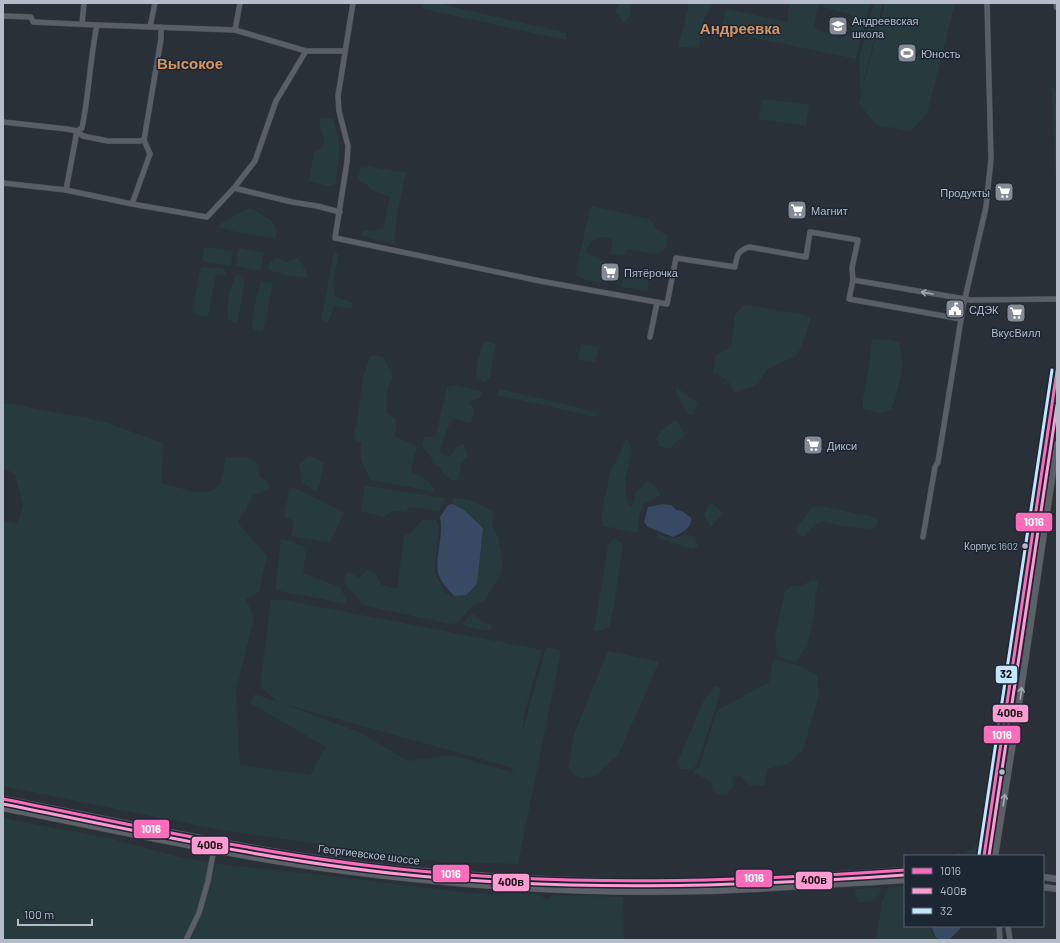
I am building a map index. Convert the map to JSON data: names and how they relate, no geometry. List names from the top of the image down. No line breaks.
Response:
{"streets":{"main road":["Георгиевское шоссе"]},"districts":["Андреевка","Высокое"],"places":{"school or university":["Андреевская школа"],"sports":["Юность"],"supermarket":["Продукты","Магнит","Пятёрочка","ВкусВилл","Дикси"],"public building":["СДЭК"],"other":["Корпус 1602"]},"lines":["transit line 32","transit line 1016","transit line 400в"],"legend":["1016","400в","32"],"scale_bar":"100 m"}
